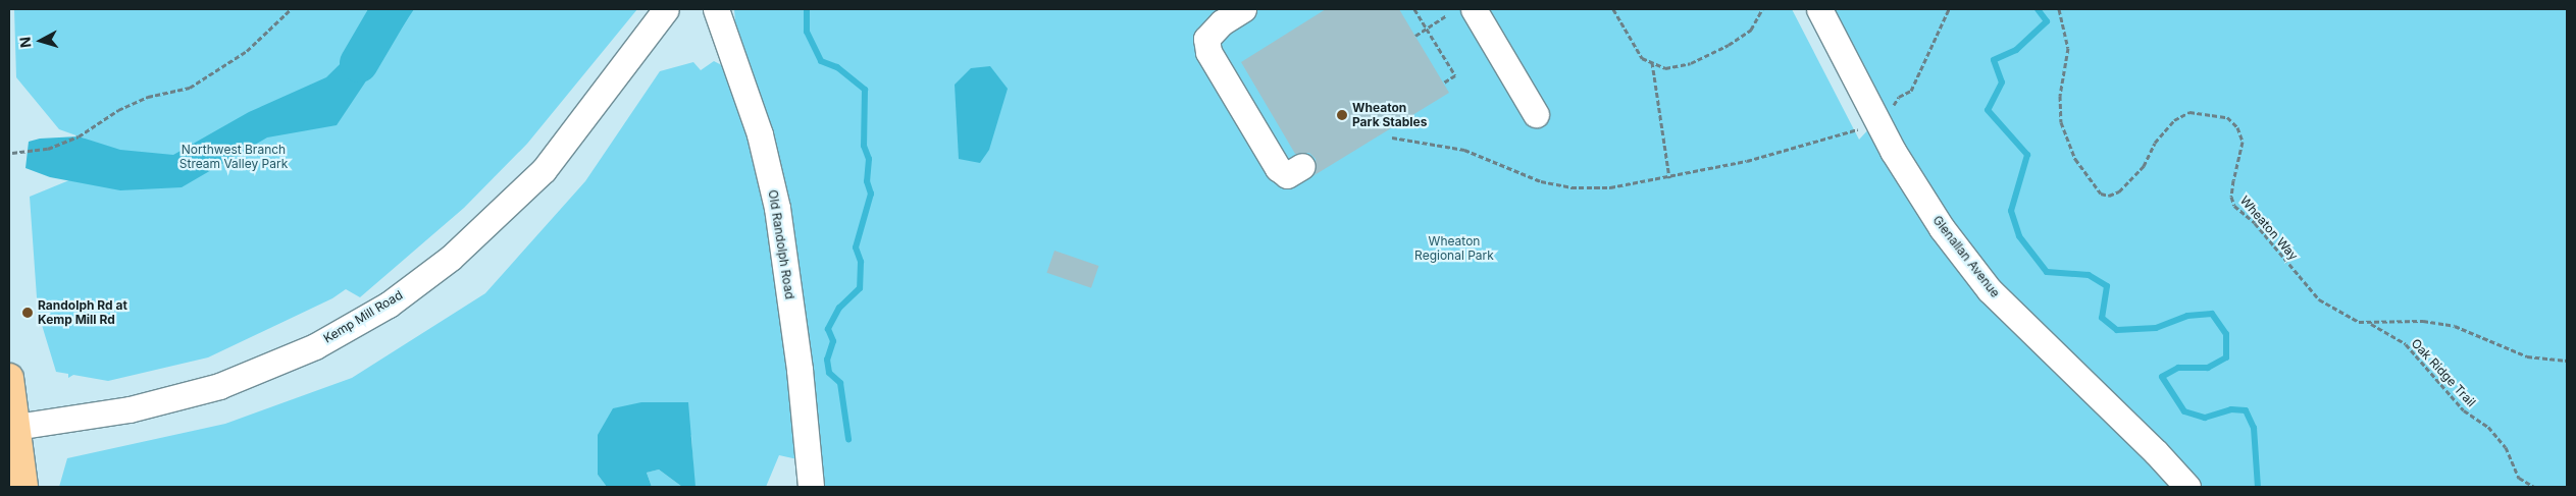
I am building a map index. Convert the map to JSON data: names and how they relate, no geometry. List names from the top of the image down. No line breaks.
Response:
{"streets":{"street":["Old Randolph Road","Glenallan Avenue","Kemp Mill Road"],"path":["Wheaton Way","Oak Ridge Trail"]},"crossings":[["Wheaton Way","Oak Ridge Trail"]],"parks":["Northwest Branch Stream Valley Park","Wheaton Regional Park"],"places":["Wheaton Park Stables","Randolph Rd at Kemp Mill Rd"],"north":"left"}
